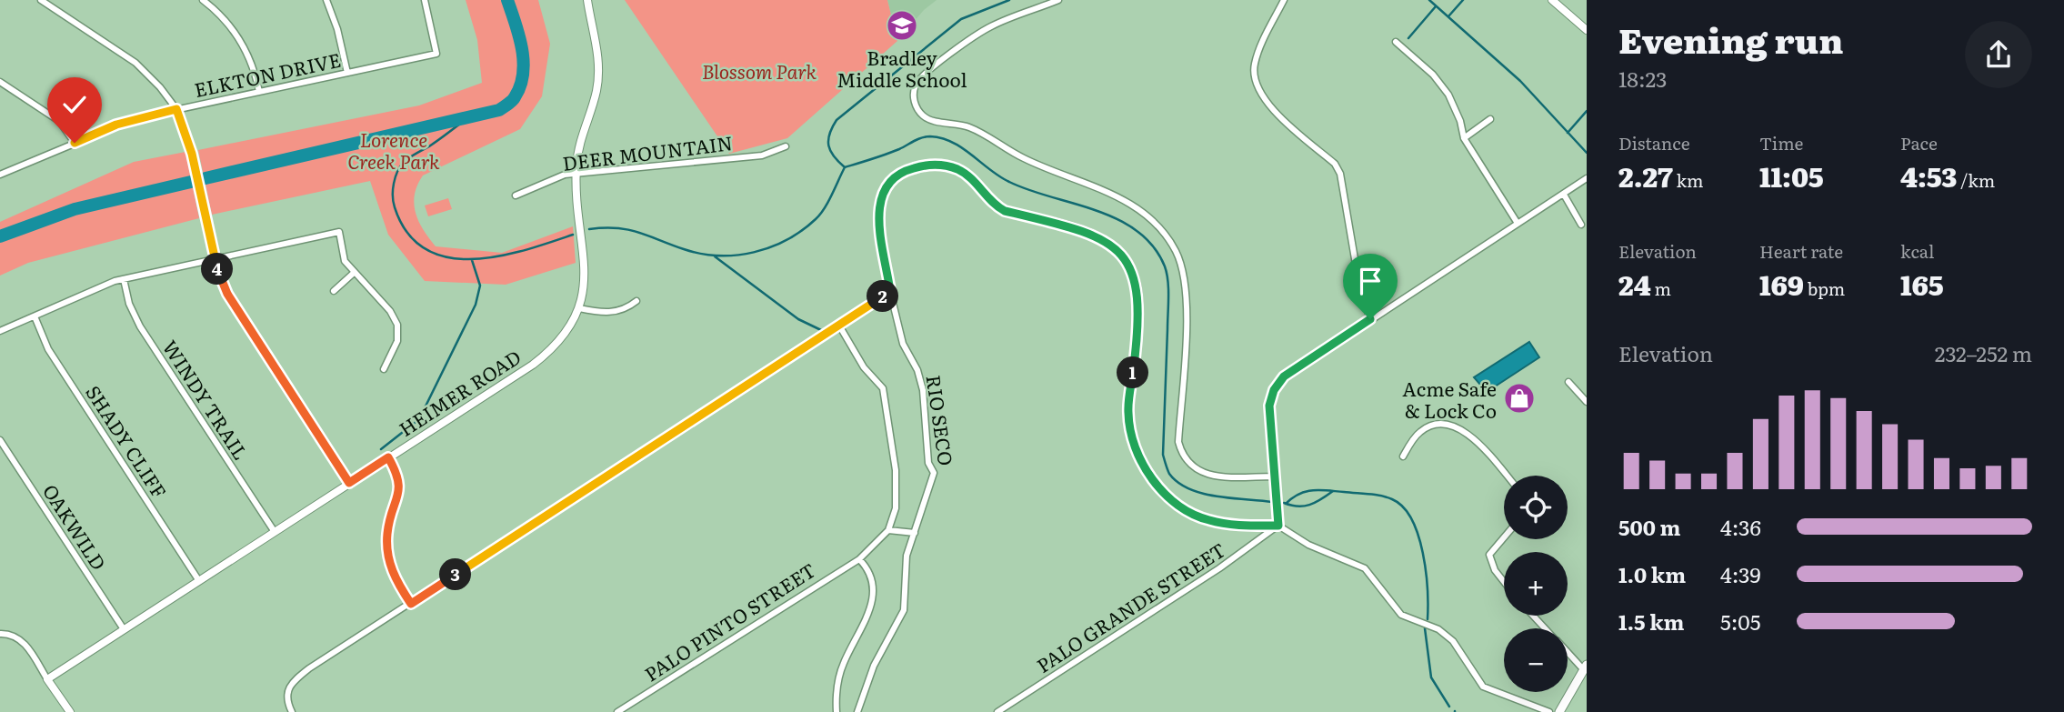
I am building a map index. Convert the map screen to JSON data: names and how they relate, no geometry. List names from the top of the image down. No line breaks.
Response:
{"streets":{"street":["ELKTON DRIVE","DEER MOUNTAIN","HEIMER ROAD","WINDY TRAIL","RIO SECO","SHADY CLIFF","OAKWILD","PALO GRANDE STREET","PALO PINTO STREET"]},"crossings":[["DEER MOUNTAIN","HEIMER ROAD"],["HEIMER ROAD","WINDY TRAIL"],["HEIMER ROAD","SHADY CLIFF"],["HEIMER ROAD","OAKWILD"],["RIO SECO","PALO GRANDE STREET"]],"parks":["Blossom Park","Lorence Creek Park"],"places":{"school or university":["Bradley Middle School"],"shop":["Acme Safe & Lock Co"]},"page":{"heading":["Evening run","18:23"],"stats":[["Distance","2.27 km"],["Time","11:05"],["Pace","4:53 /km"],["Elevation","24 m"],["Heart rate","169 bpm"],["kcal","165"]],"pins":["4","2","1","3"],"chart":["Elevation","232–252 m"],"map_buttons":["+","−"],"list":[{"name":"500 m","note":"4:36"},{"name":"1.0 km","note":"4:39"},{"name":"1.5 km","note":"5:05"}]}}
